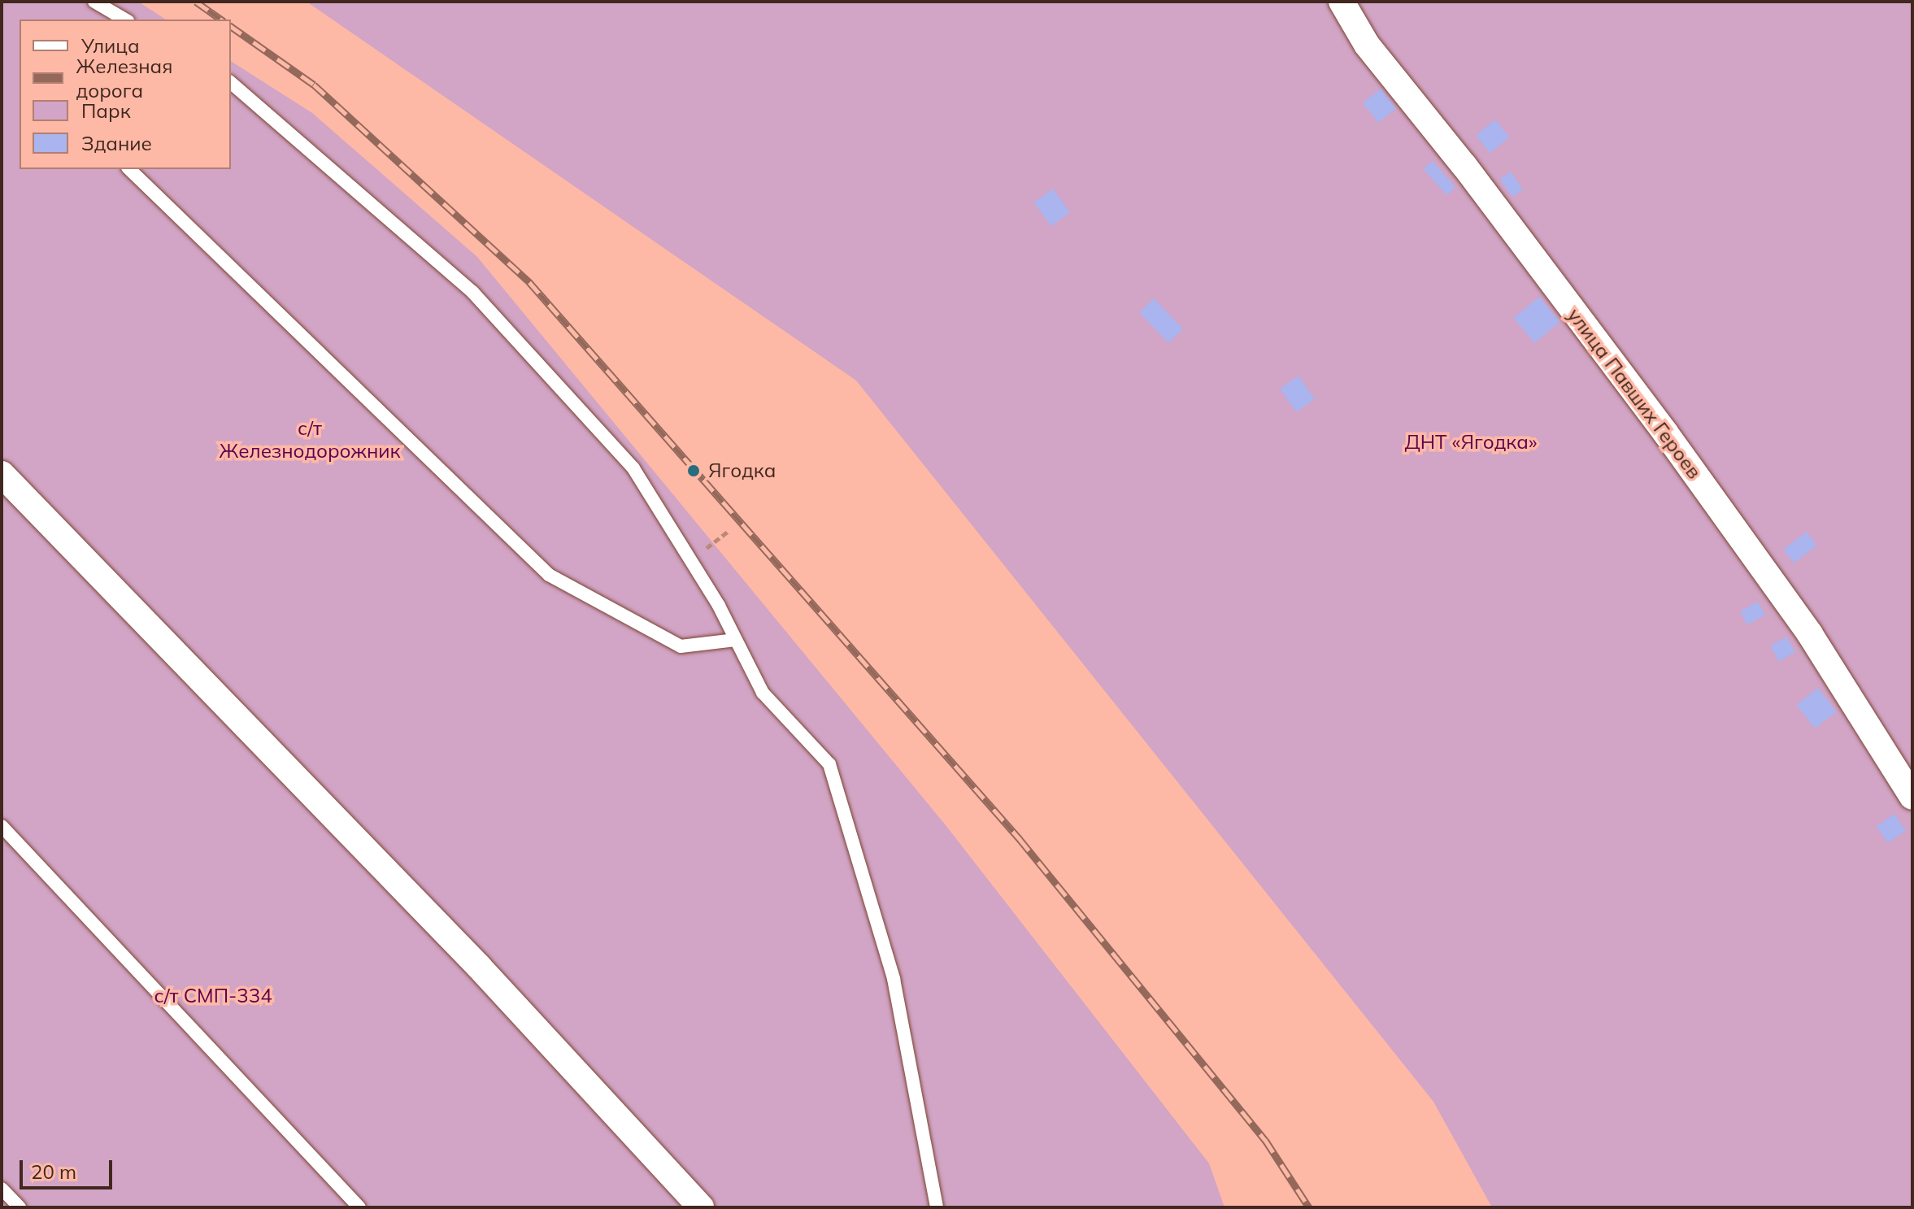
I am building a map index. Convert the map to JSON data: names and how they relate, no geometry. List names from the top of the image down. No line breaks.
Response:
{"streets":{"street":["улица Павших Героев"]},"parks":["с/т Железнодорожник","ДНТ «Ягодка»","с/т СМП-334"],"places":["Ягодка"],"legend":["Улица","Железная дорога","Парк","Здание"],"scale_bar":"20 m"}
